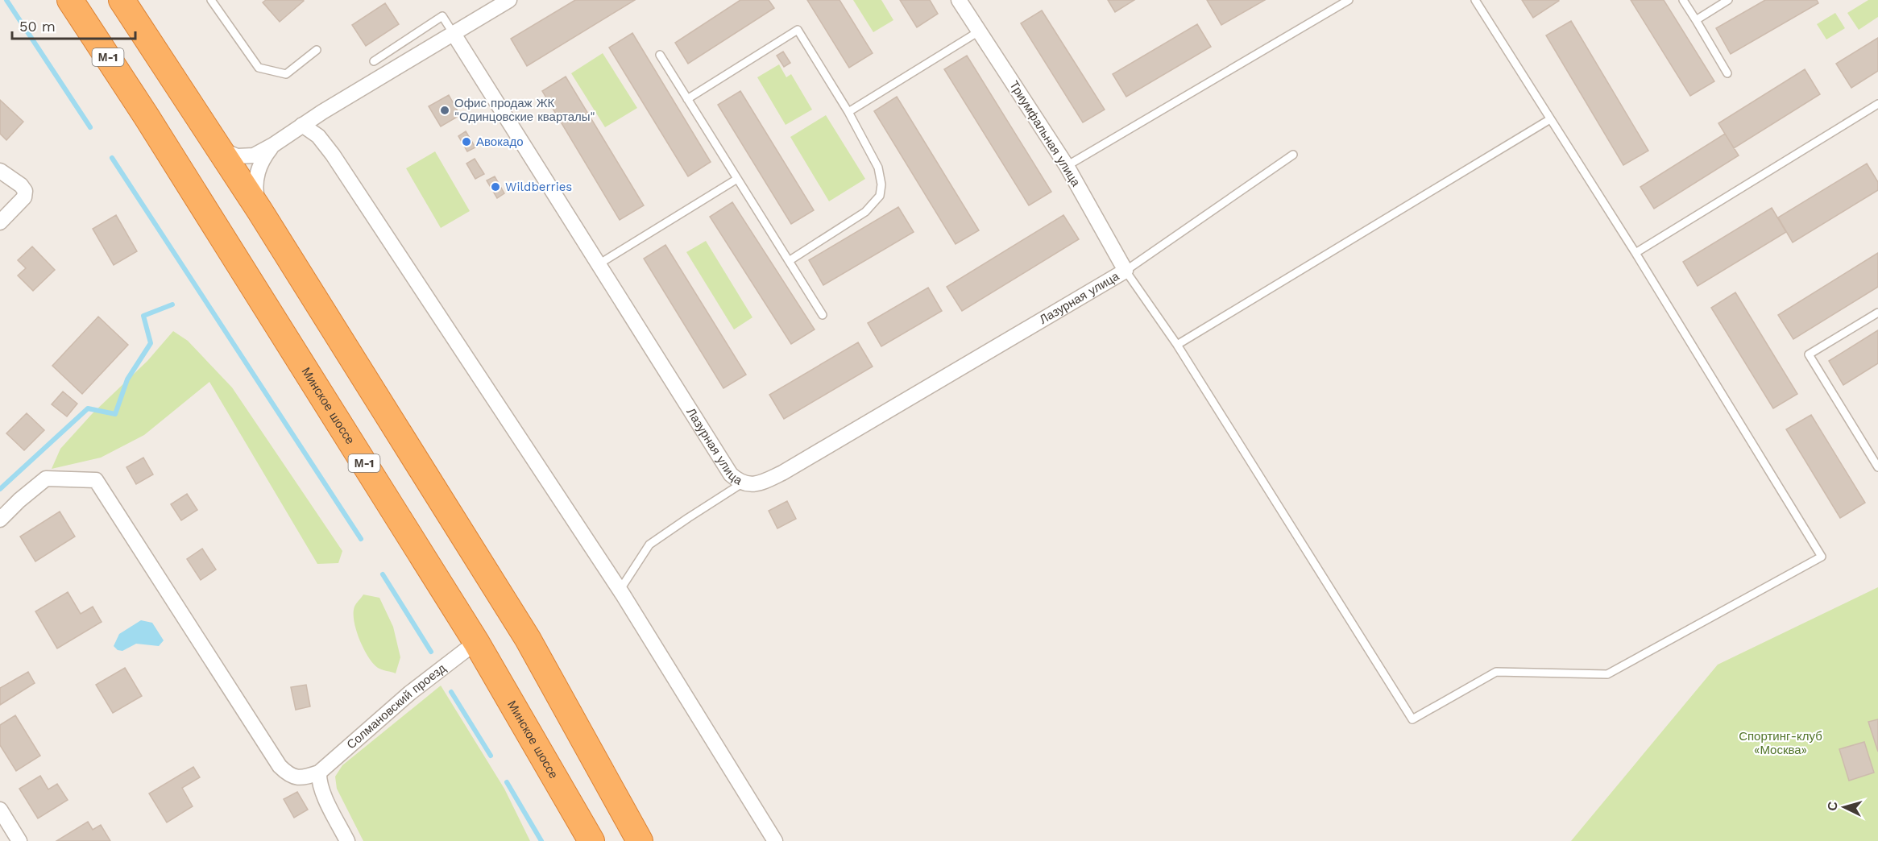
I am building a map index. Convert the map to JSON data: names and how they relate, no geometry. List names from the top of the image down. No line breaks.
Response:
{"streets":{"highway":["М-1","Минское шоссе"],"street":["Триумфальная улица","Лазурная улица","Солмановский проезд"]},"crossings":[["Триумфальная улица","Лазурная улица"],["Минское шоссе","Солмановский проезд"]],"parks":["Спортинг-клуб «Москва»"],"places":["Офис продаж ЖК \"Одинцовские кварталы\"","Авокадо","Wildberries"],"scale_bar":"50 m","north":"left"}
